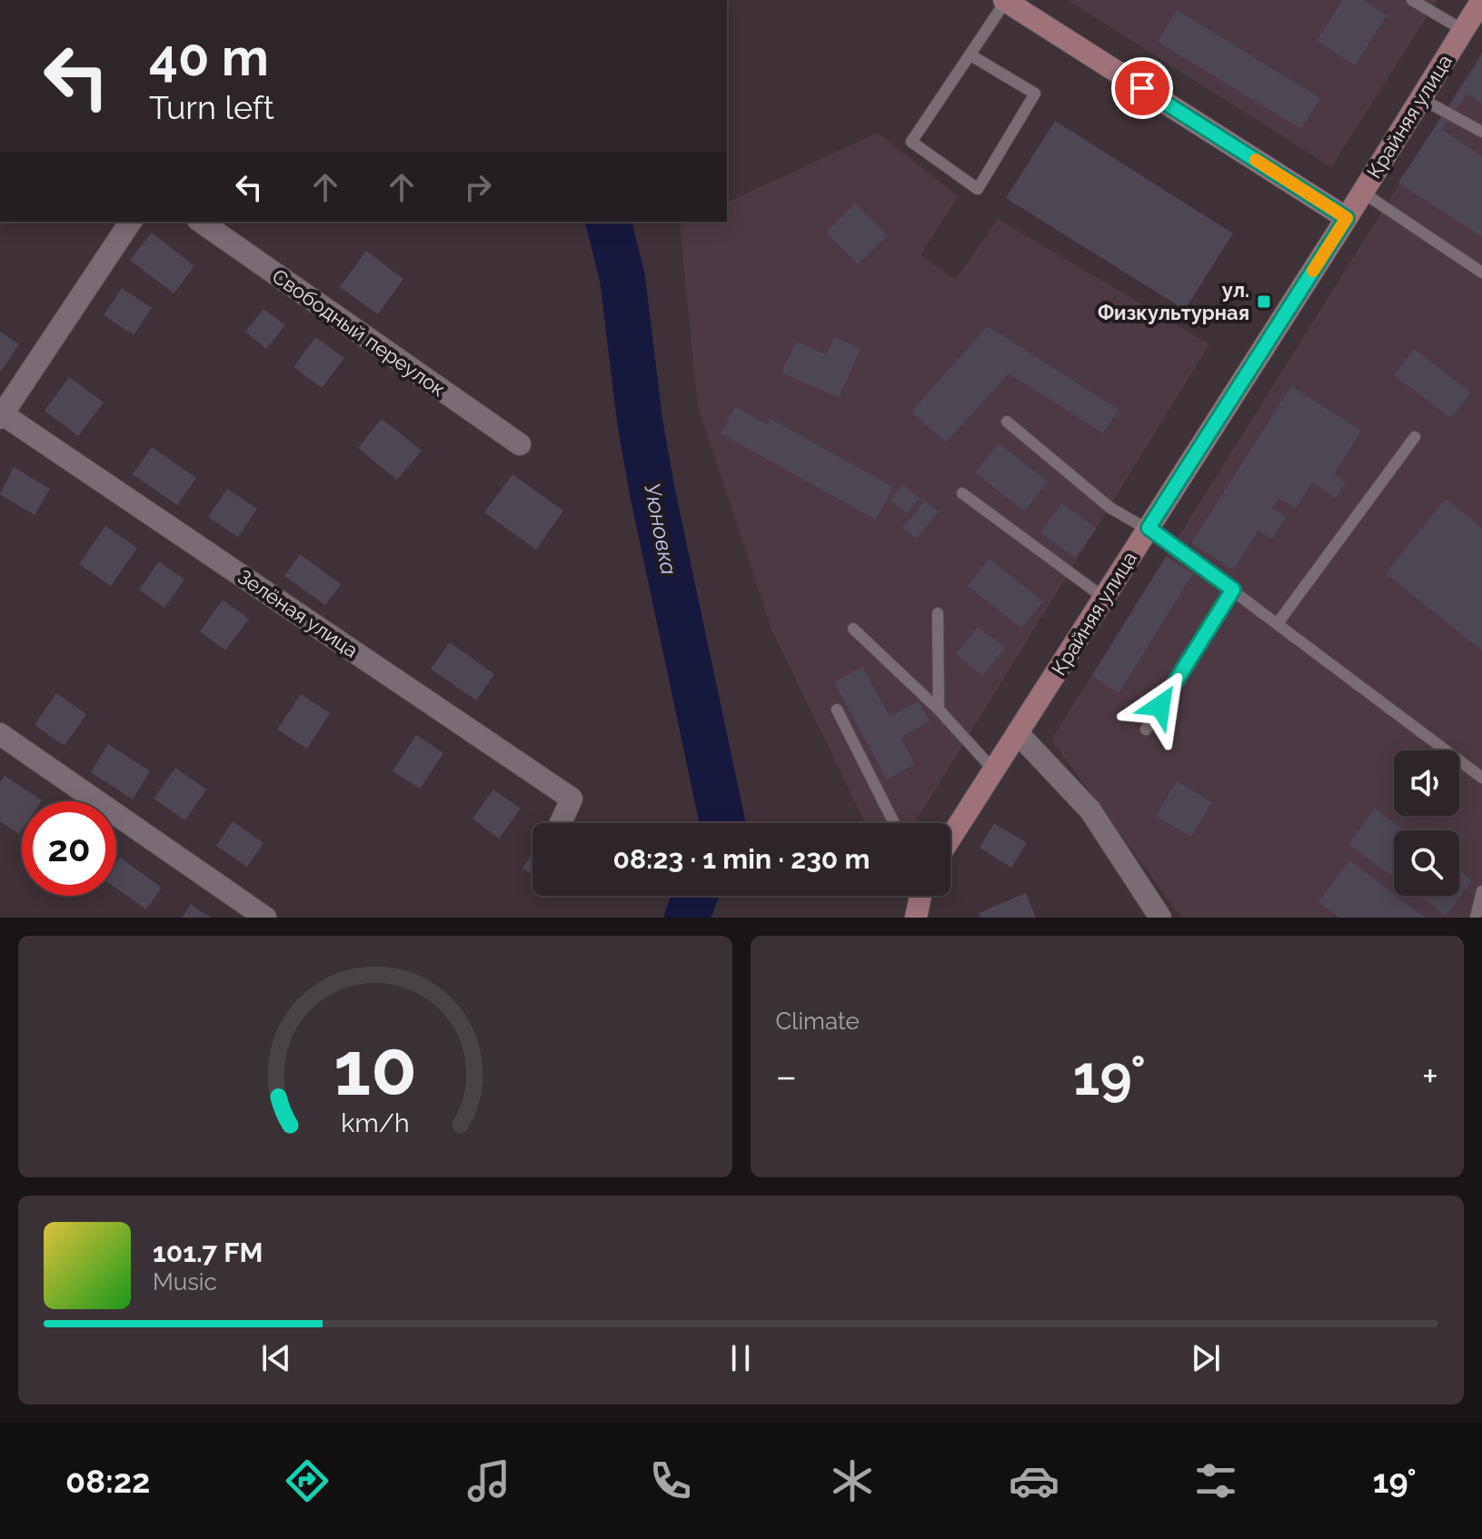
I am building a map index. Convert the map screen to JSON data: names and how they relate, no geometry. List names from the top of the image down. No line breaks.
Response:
{"streets":{"street":["Крайняя улица","Свободный переулок","Зелёная улица"]},"water":["Уюновка"],"places":{"transit":["ул. Физкультурная"]},"page":{"turn":["40 m","Turn left"],"limit":"20","trip":"08:23 · 1 min · 230 m","tile":"Climate","heat":["−","19°","+"],"song":["101.7 FM","Music"],"tabs":["08:22","19°"],"gauge":["10","km/h"]}}
